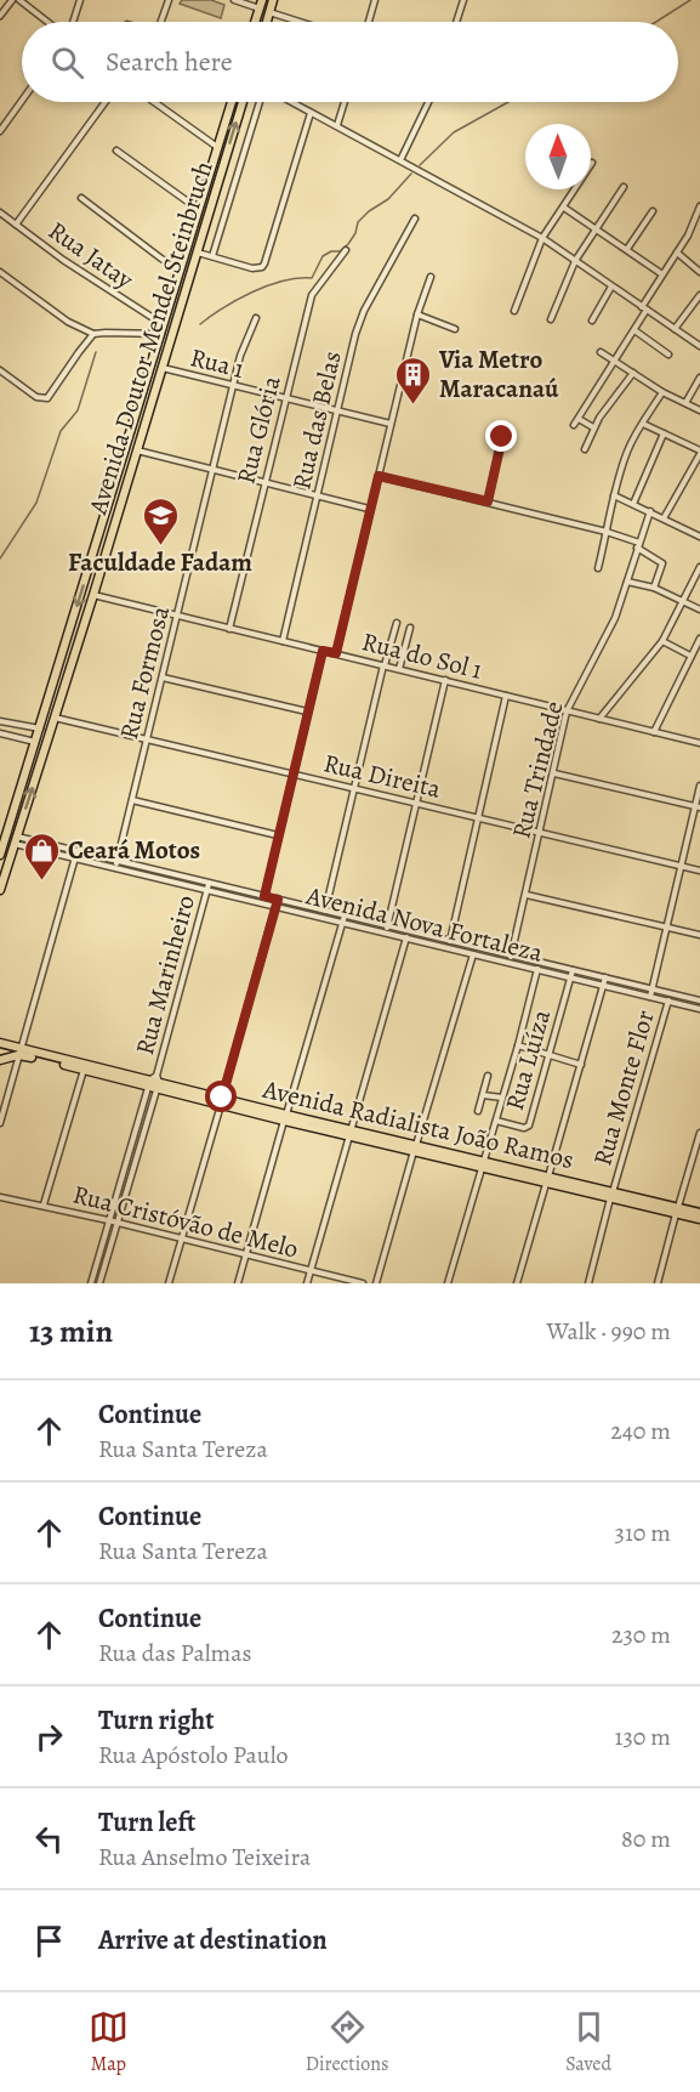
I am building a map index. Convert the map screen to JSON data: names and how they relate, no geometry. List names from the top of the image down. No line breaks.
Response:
{"streets":{"main road":["Avenida Doutor Mendel Steinbruch","Avenida Radialista João Ramos"],"street":["Rua Jatay","Rua 1","Rua das Belas","Rua Glória","Rua do Sol 1","Rua Formosa","Rua Trindade","Rua Direita","Avenida Nova Fortaleza","Rua Marinheiro","Rua Luíza","Rua Monte Flor","Rua Cristóvão de Melo"]},"crossings":[["Rua Jatay","Avenida Doutor Mendel Steinbruch"],["Avenida Doutor Mendel Steinbruch","Rua 1"],["Avenida Doutor Mendel Steinbruch","Rua do Sol 1"],["Avenida Doutor Mendel Steinbruch","Rua Direita"],["Avenida Doutor Mendel Steinbruch","Avenida Nova Fortaleza"],["Rua 1","Rua das Belas"],["Rua 1","Rua Glória"],["Rua 1","Rua Formosa"],["Rua das Belas","Rua do Sol 1"],["Rua Glória","Rua do Sol 1"],["Rua do Sol 1","Rua Formosa"],["Rua do Sol 1","Rua Trindade"],["Rua Formosa","Rua Direita"],["Rua Formosa","Avenida Nova Fortaleza"],["Rua Trindade","Rua Direita"],["Rua Trindade","Avenida Nova Fortaleza"],["Avenida Nova Fortaleza","Rua Marinheiro"],["Avenida Nova Fortaleza","Rua Luíza"],["Avenida Nova Fortaleza","Rua Monte Flor"],["Rua Marinheiro","Avenida Radialista João Ramos"],["Rua Monte Flor","Avenida Radialista João Ramos"]],"places":{"building":["Via Metro Maracanaú"],"school or university":["Faculdade Fadam"],"shop":["Ceará Motos"]},"north":"top","page":{"search":"Search here","heading":["13 min","Walk · 990 m"],"list":[["Continue","Rua Santa Tereza","240 m"],["Continue","Rua Santa Tereza","310 m"],["Continue","Rua das Palmas","230 m"],["Turn right","Rua Apóstolo Paulo","130 m"],["Turn left","Rua Anselmo Teixeira","80 m"],"Arrive at destination"],"nav":["Map","Directions","Saved"]}}
